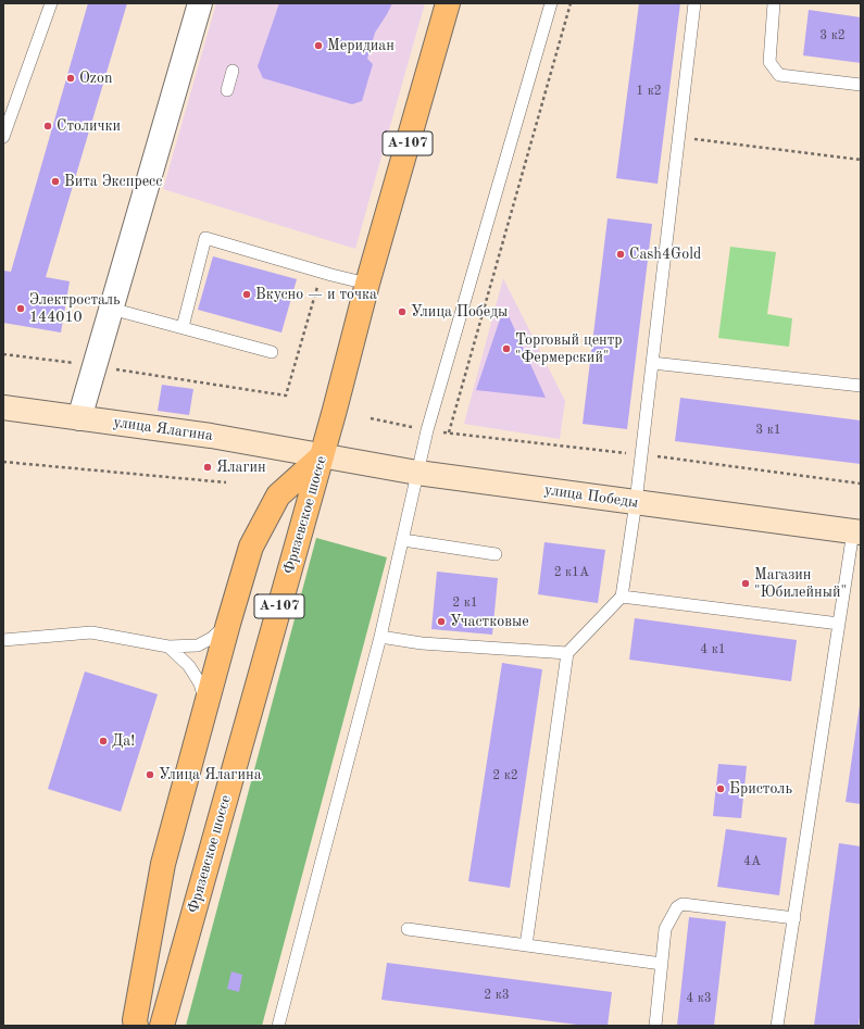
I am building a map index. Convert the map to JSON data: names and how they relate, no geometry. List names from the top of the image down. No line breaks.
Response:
{"streets":{"highway":["А-107","Фрязевское шоссе"],"main road":["улица Ялагина","улица Победы"]},"crossings":[["улица Ялагина","улица Победы"],["улица Ялагина","Фрязевское шоссе"],["улица Победы","Фрязевское шоссе"]],"places":["Меридиан","Ozon","Столички","Вита Экспресс","Cash4Gold","Вкусно — и точка","Электросталь 144010","Улица Победы","Торговый центр \"Фермерский\"","Ялагин","Магазин \"Юбилейный\"","Участковые","Да!","Улица Ялагина","Бристоль"],"house_numbers":["3 к2","1 к2","3 к1","2 к1А","2 к1","4 к1","2 к2","4А","2 к3","4 к3"]}
